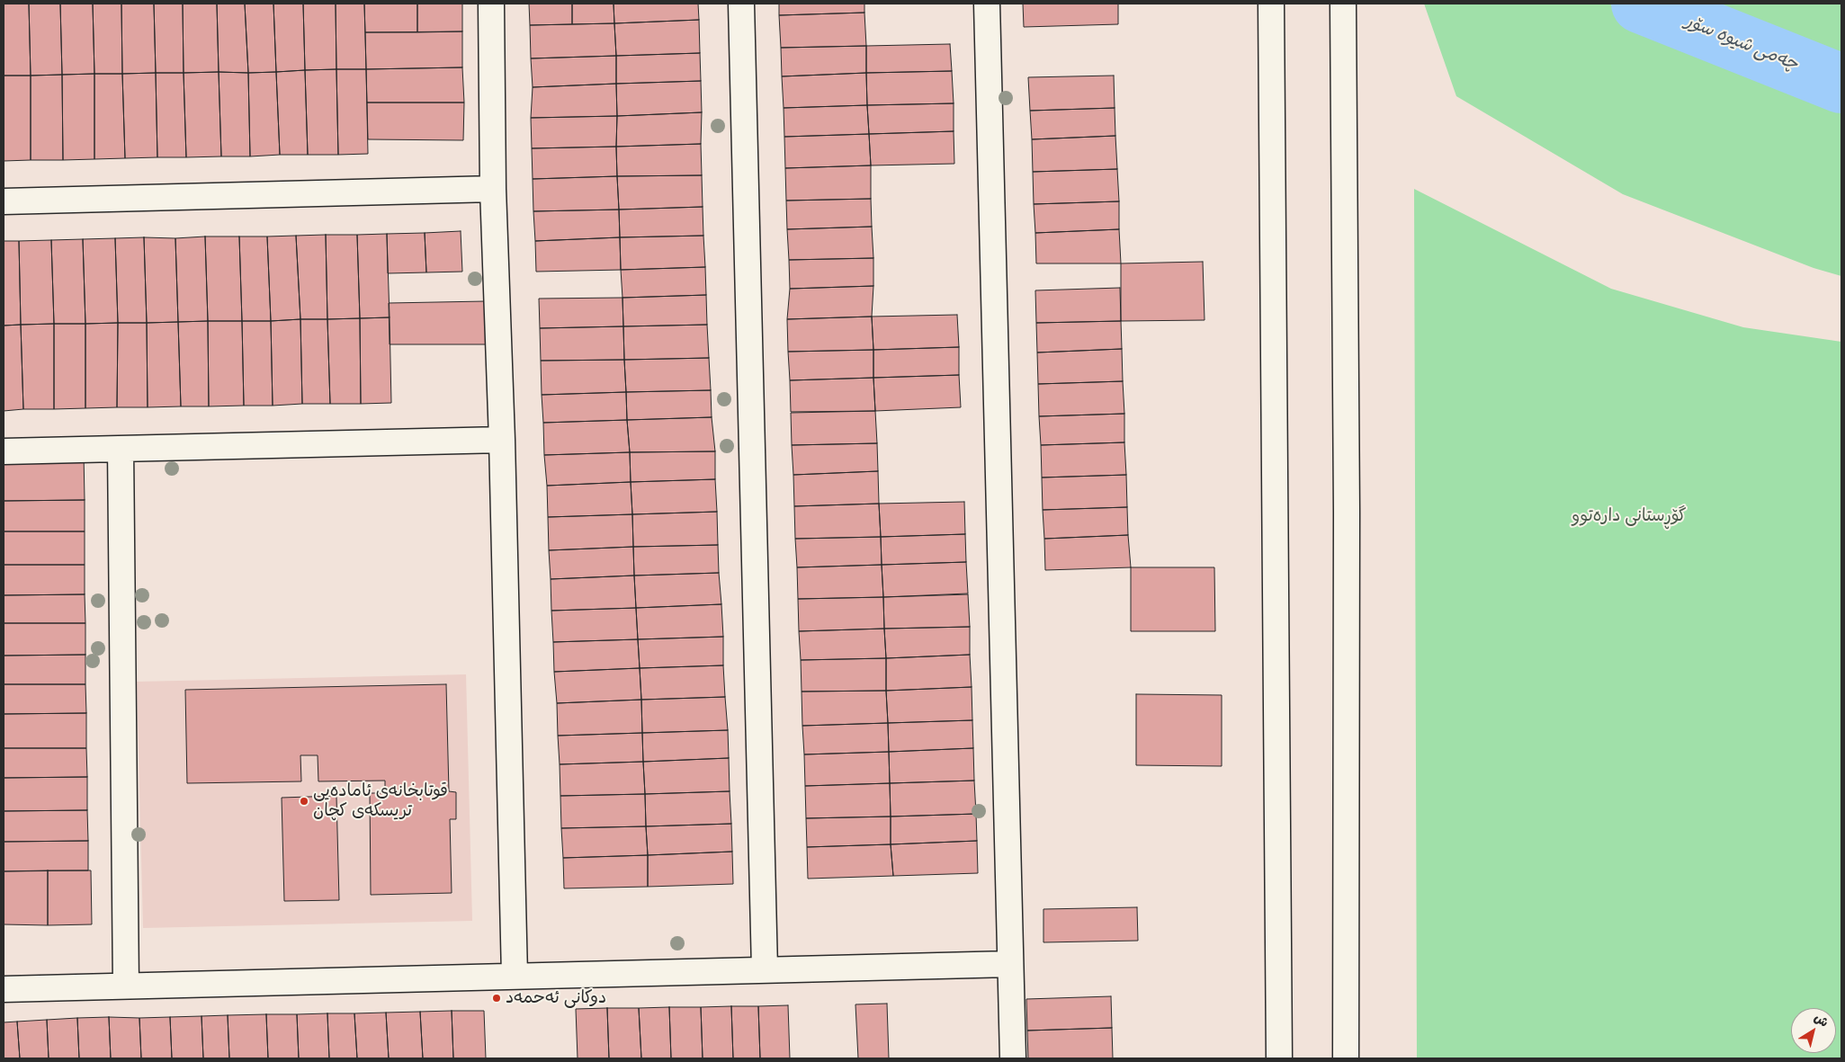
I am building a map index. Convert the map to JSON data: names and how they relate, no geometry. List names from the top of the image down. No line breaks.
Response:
{"water":["چەمی شیوە سۆر"],"parks":["گۆڕستانی دارەتوو"],"places":["قوتابخانەی ئامادەیی تریسکەی کچان","دوکانی ئەحمەد"],"north":"top right"}
